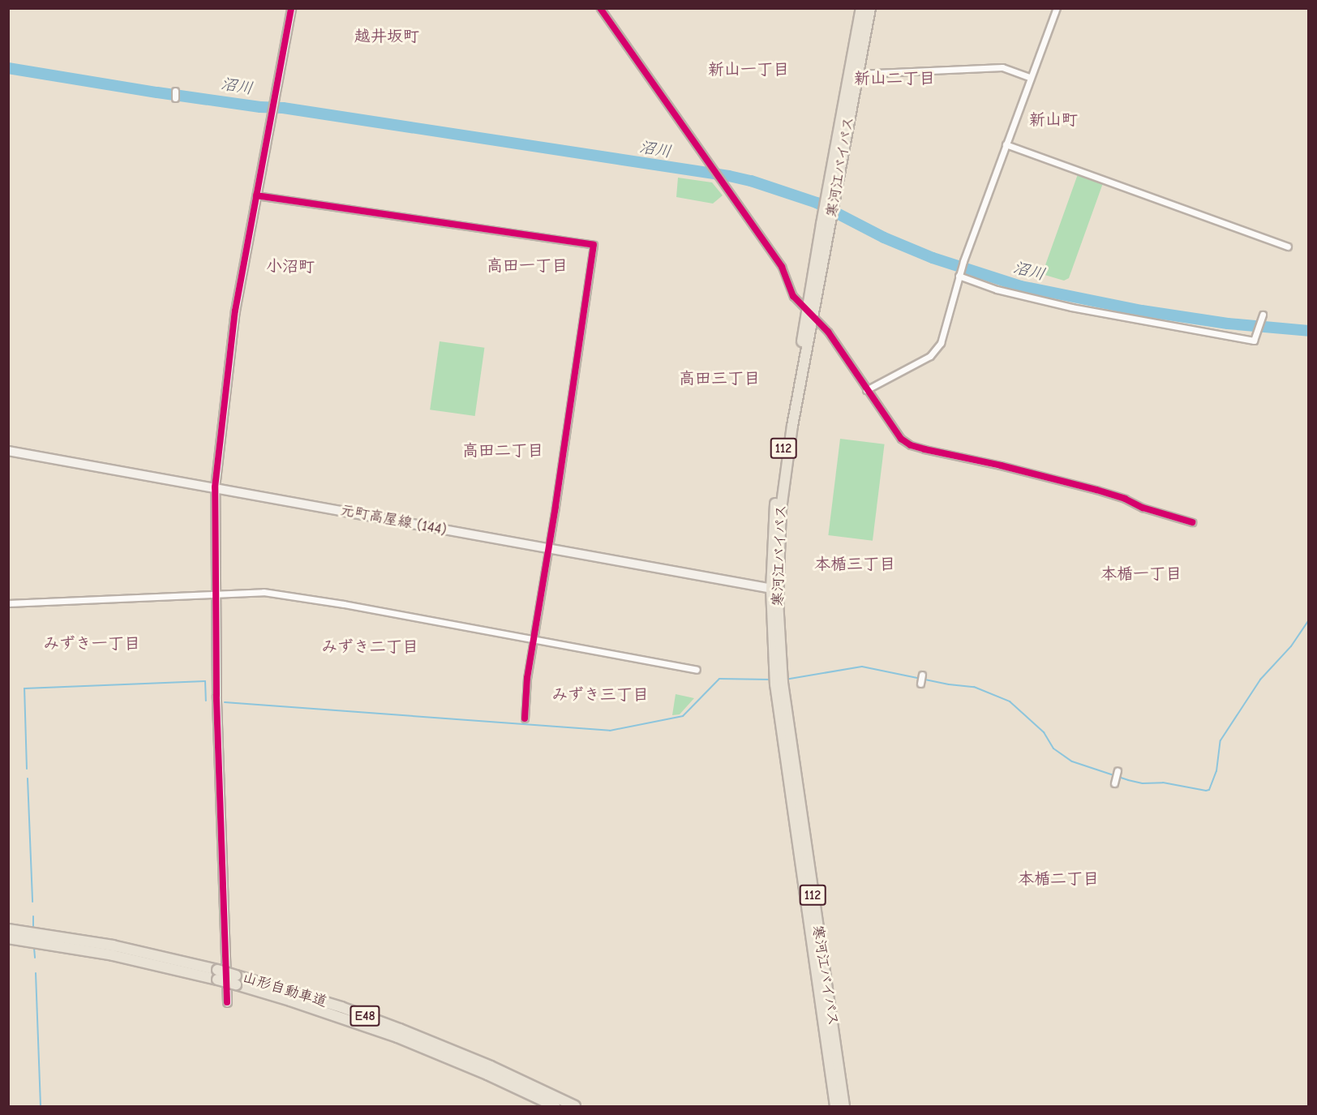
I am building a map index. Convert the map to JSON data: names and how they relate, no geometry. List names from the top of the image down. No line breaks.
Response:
{"streets":{"highway":["寒河江バイパス","112","山形自動車道","E48"],"main road":["元町高屋線 (144)"]},"crossings":[["寒河江バイパス","元町高屋線 (144)"]],"districts":["越井坂町","新山一丁目","新山二丁目","新山町","高田一丁目","小沼町","高田三丁目","高田二丁目","本楯三丁目","本楯一丁目","みずき一丁目","みずき二丁目","みずき三丁目","本楯二丁目"],"water":["沼川"]}
